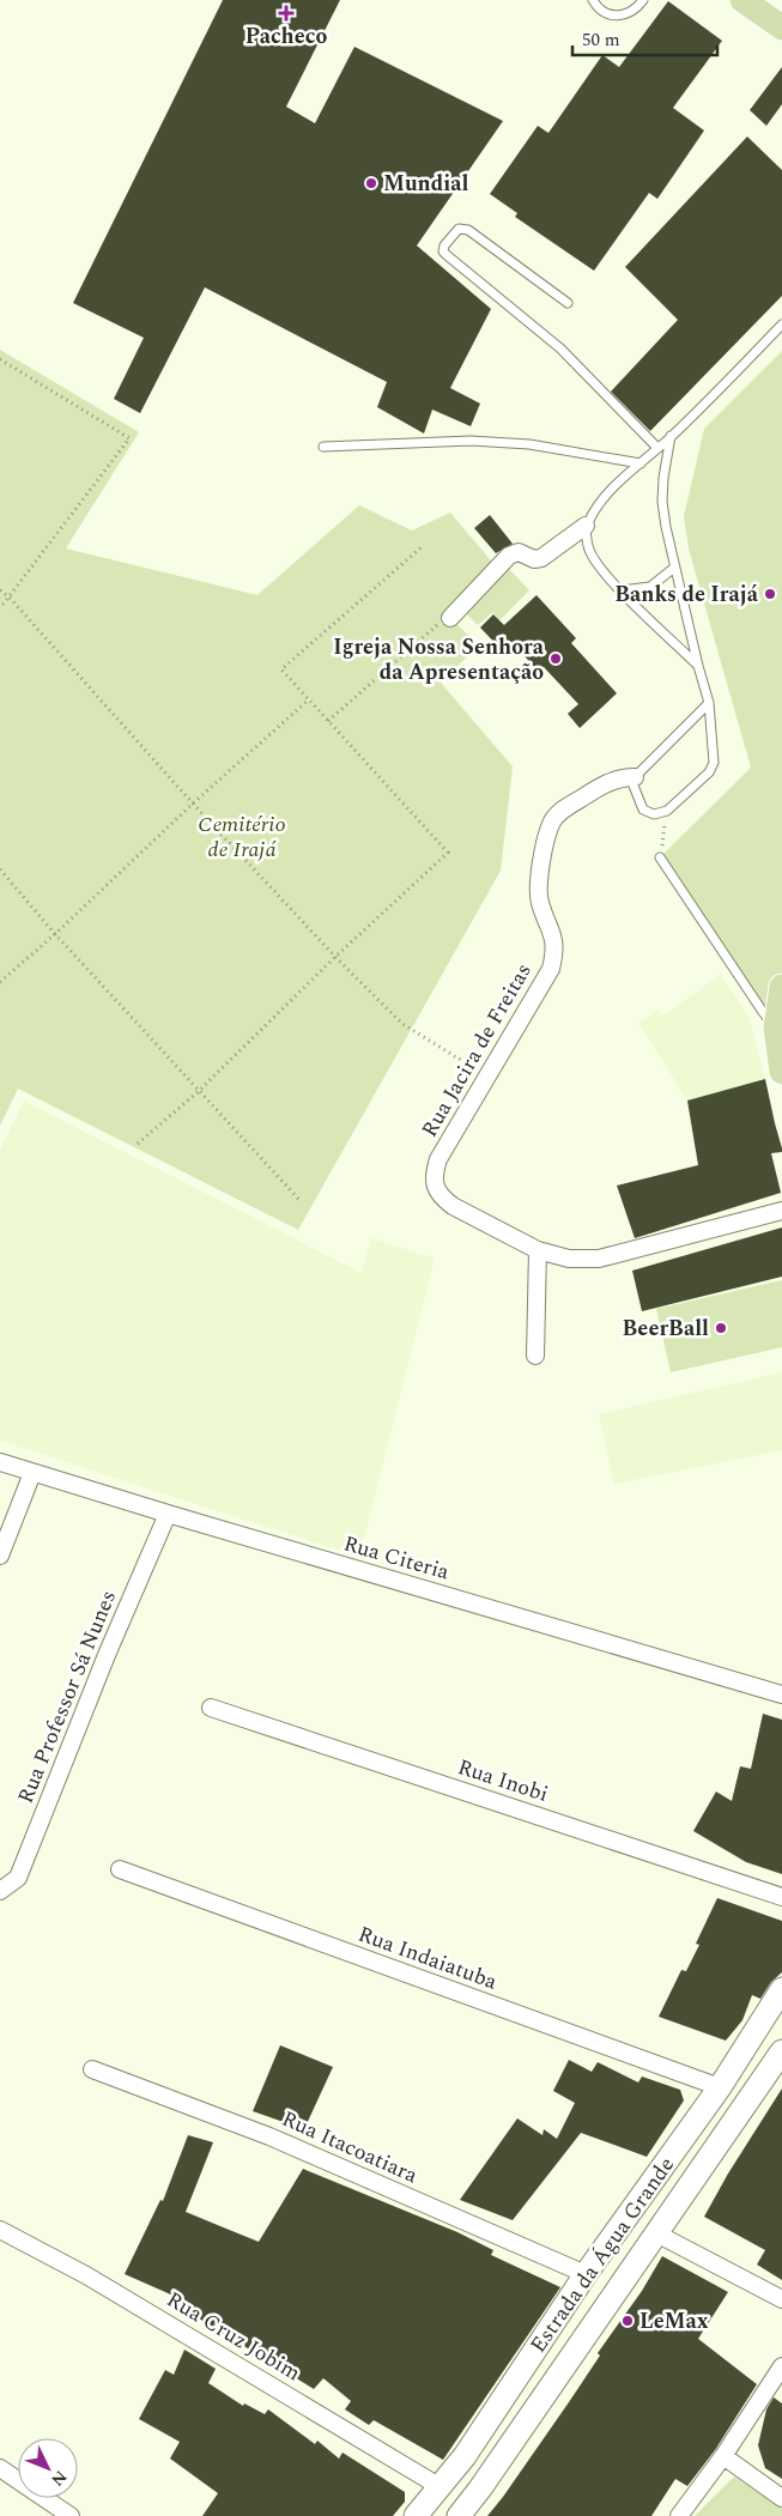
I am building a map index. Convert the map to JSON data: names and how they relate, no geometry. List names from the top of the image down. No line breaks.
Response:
{"streets":{"main road":["Estrada da Água Grande"],"street":["Rua Jacira de Freitas","Rua Citeria","Rua Professor Sá Nunes","Rua Inobi","Rua Indaiatuba","Rua Itacoatiara","Rua Cruz Jobim"]},"crossings":[["Rua Citeria","Rua Professor Sá Nunes"],["Rua Indaiatuba","Estrada da Água Grande"],["Rua Itacoatiara","Estrada da Água Grande"],["Estrada da Água Grande","Rua Cruz Jobim"]],"parks":["Cemitério de Irajá"],"places":{"health":["Pacheco"],"other":["Mundial","Banks de Irajá","Igreja Nossa Senhora da Apresentação","BeerBall","LeMax"]},"scale_bar":"50 m","north":"bottom right"}
